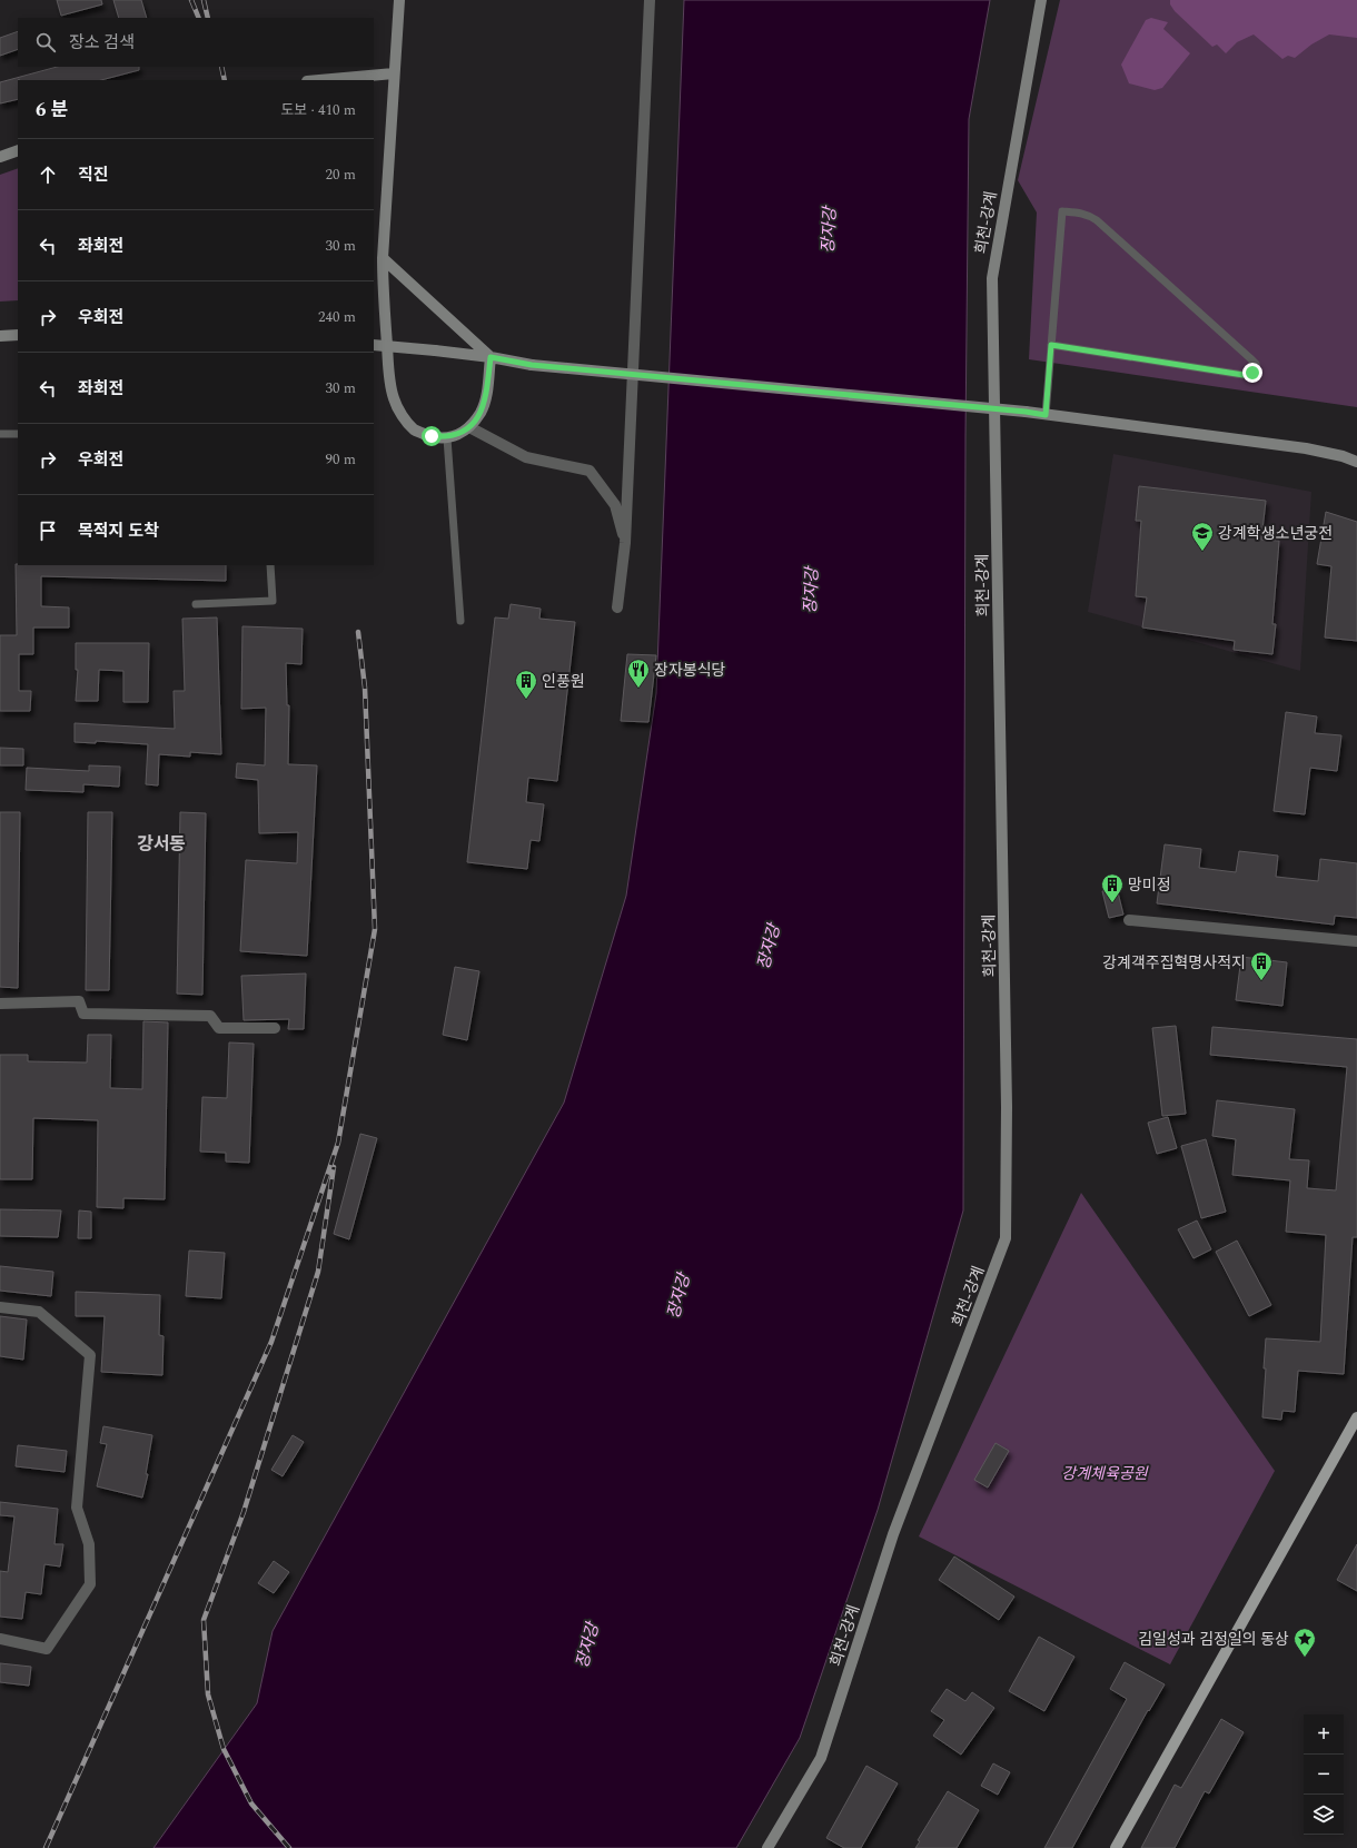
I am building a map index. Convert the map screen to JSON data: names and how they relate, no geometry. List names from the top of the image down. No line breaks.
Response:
{"streets":{"main road":["희천-강계"]},"districts":["강서동"],"water":["장자강"],"parks":["강계체육공원"],"places":{"school or university":["강계학생소년궁전"],"restaurant":["장자봉식당"],"building":["인풍원","망미정","강계객주집혁명사적지"],"place":["김일성과 김정일의 동상"]},"page":{"search":"장소 검색","heading":["6 분","도보 · 410 m"],"list":[["직진","20 m"],["좌회전","30 m"],["우회전","240 m"],["좌회전","30 m"],["우회전","90 m"],"목적지 도착"],"map_buttons":["+","−"]}}
